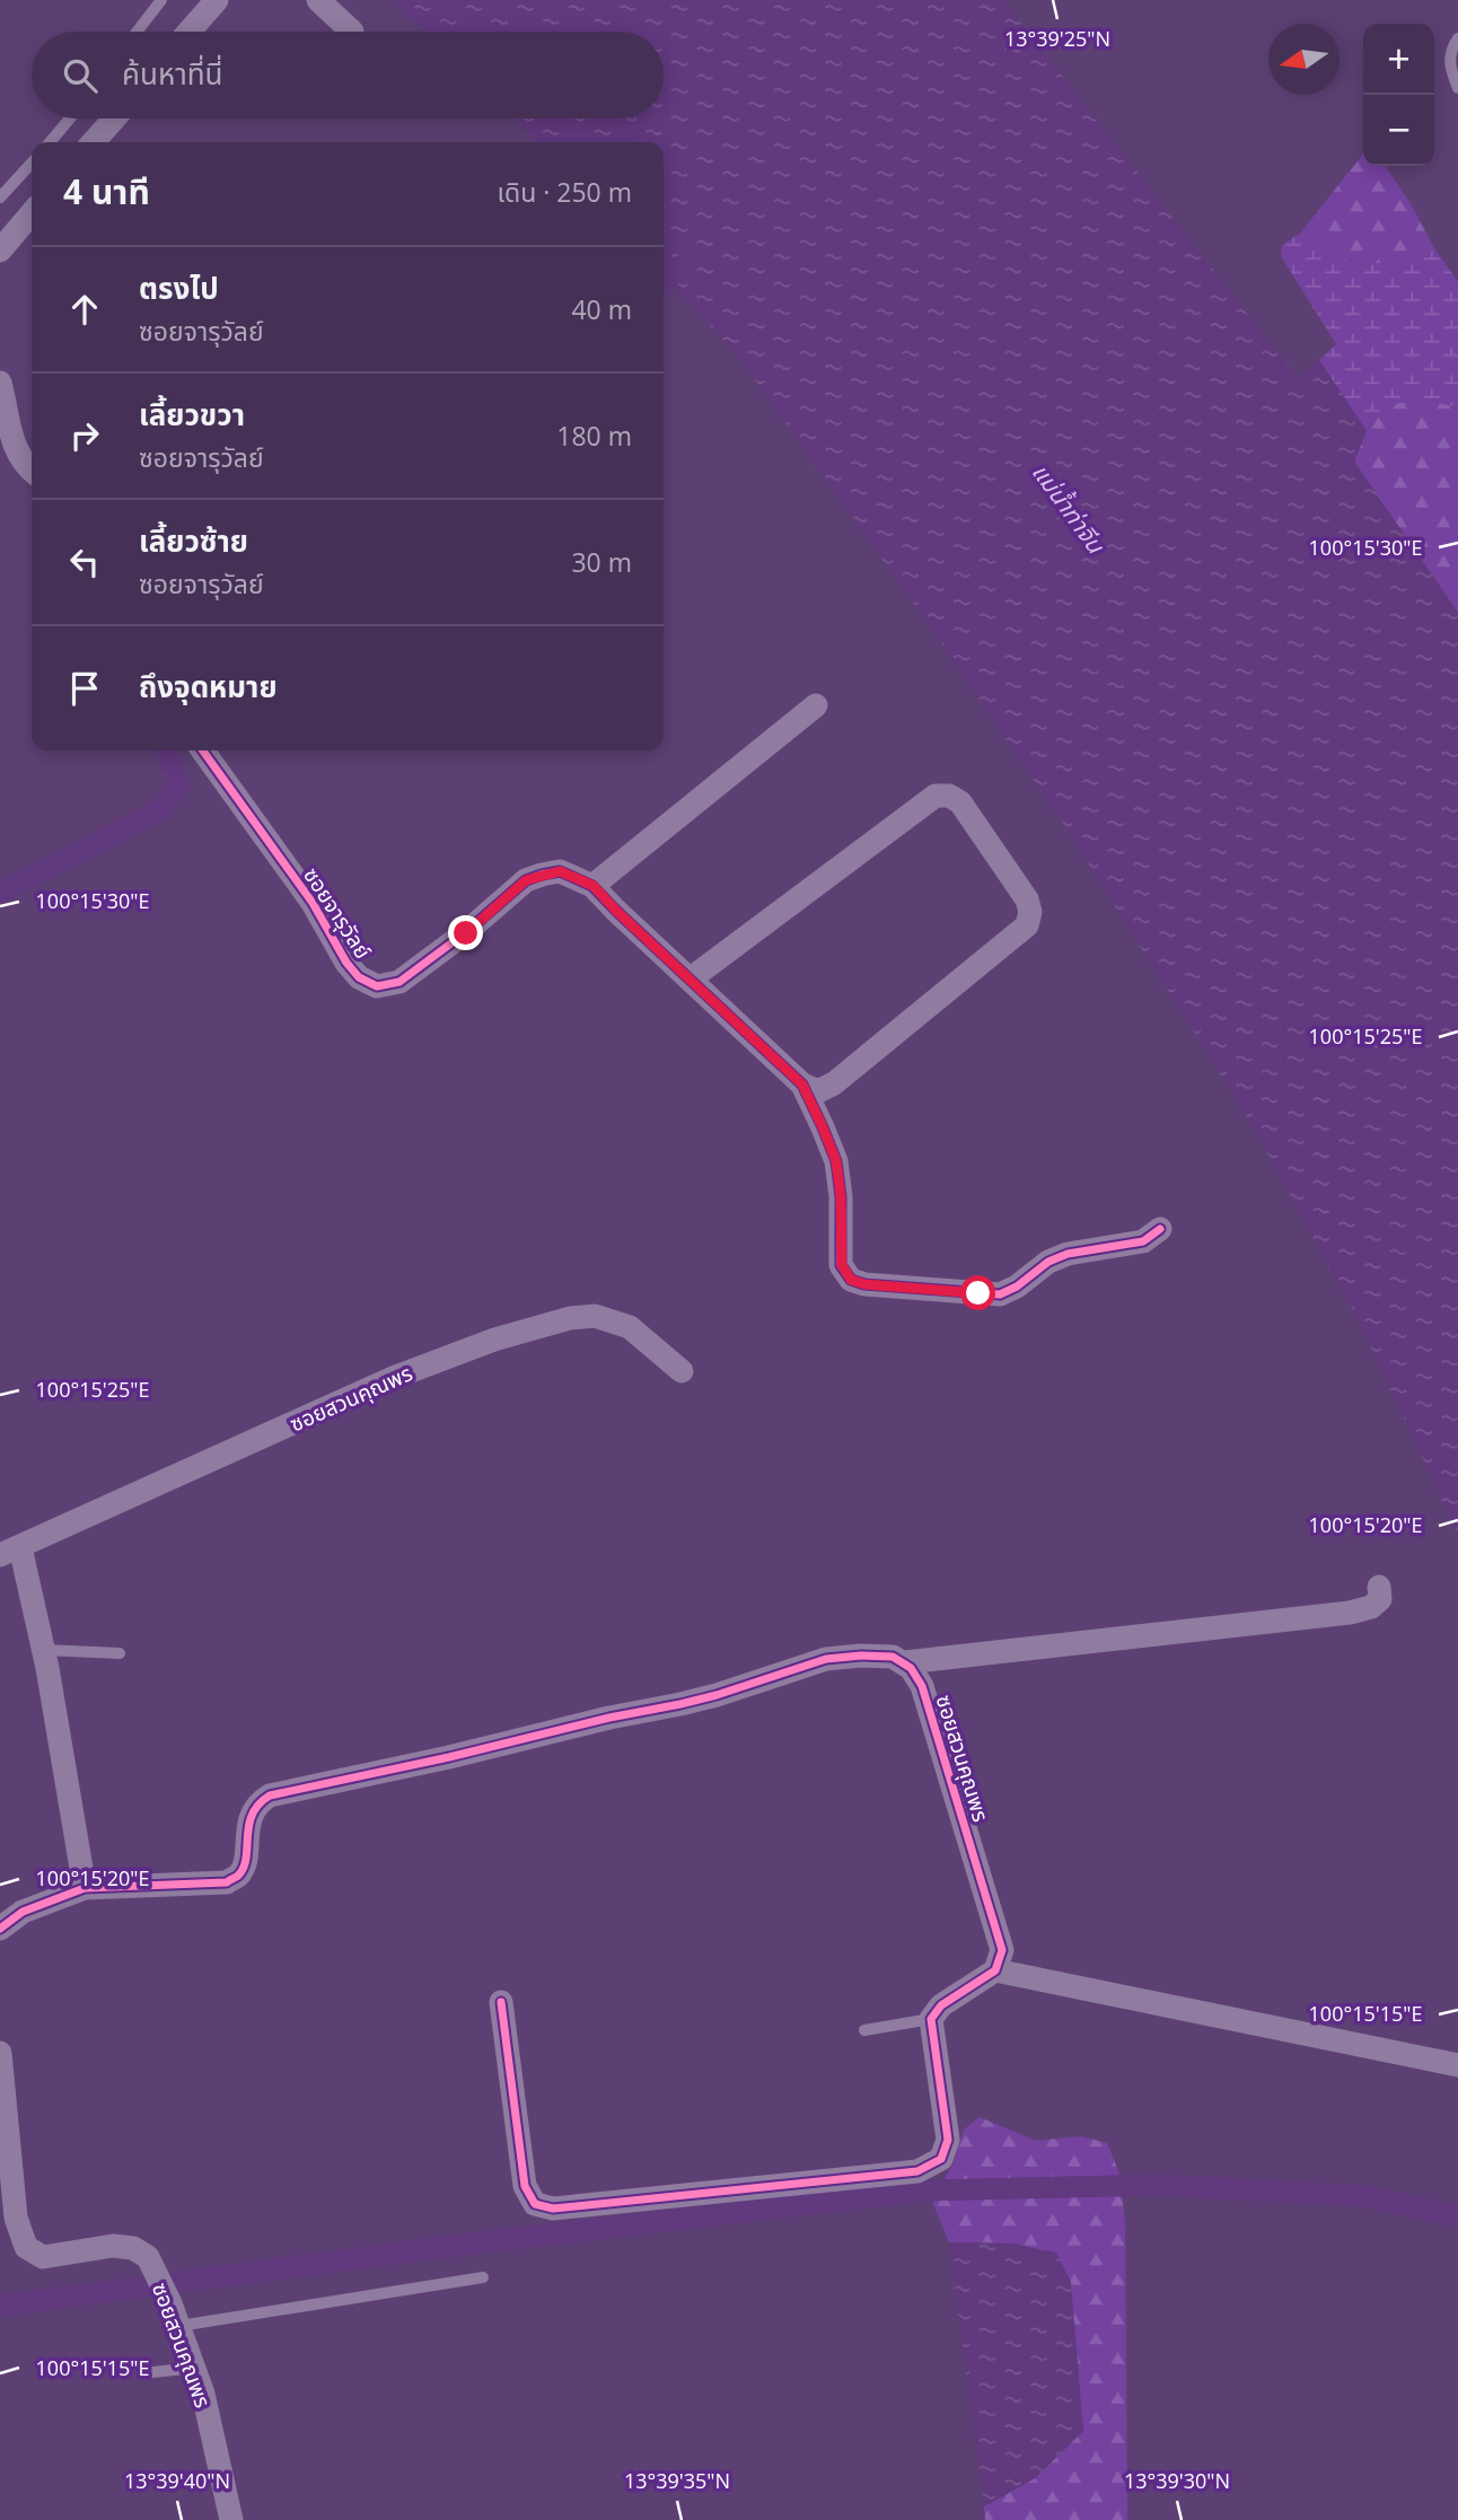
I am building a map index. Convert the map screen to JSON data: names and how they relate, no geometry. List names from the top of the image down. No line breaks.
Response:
{"streets":{"street":["ซอยจารุวัลย์","ซอยสวนคุณพร"]},"water":["แม่น้ำท่าจีน"],"north":"left","page":{"map_buttons":["+","−"],"search":"ค้นหาที่นี่","heading":["4 นาที","เดิน · 250 m"],"list":[["ตรงไป","ซอยจารุวัลย์","40 m"],["เลี้ยวขวา","ซอยจารุวัลย์","180 m"],["เลี้ยวซ้าย","ซอยจารุวัลย์","30 m"],"ถึงจุดหมาย"]},"coordinates":["13°39'25\"N","100°15'30\"E","100°15'25\"E","100°15'20\"E","100°15'15\"E","13°39'40\"N","13°39'35\"N","13°39'30\"N"]}
